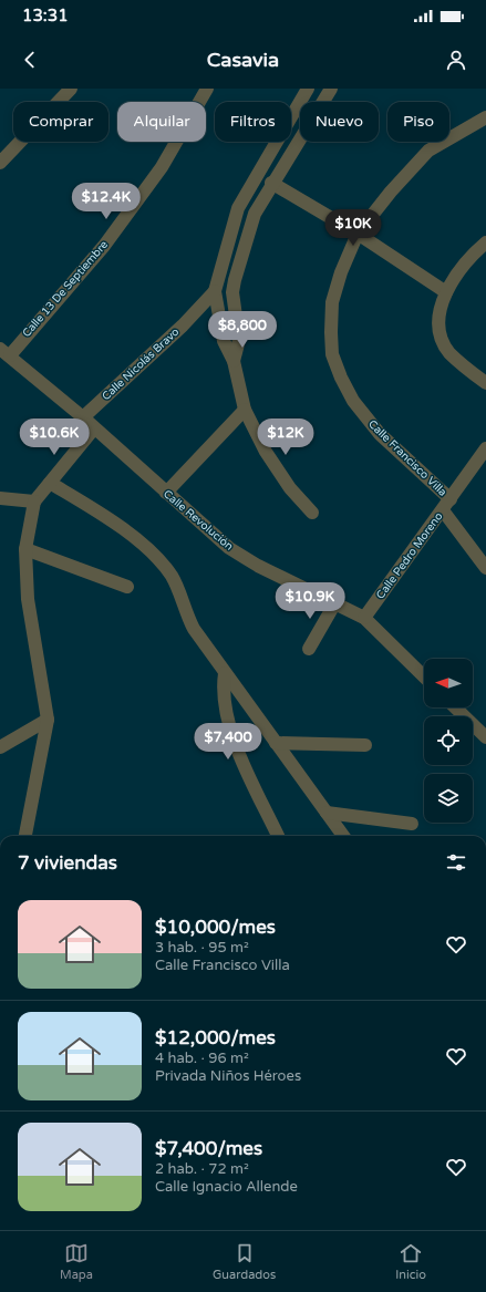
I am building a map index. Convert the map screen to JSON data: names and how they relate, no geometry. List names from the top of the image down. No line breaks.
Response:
{"streets":{"street":["Calle 13 De Septiembre","Calle Nicolás Bravo","Calle Francisco Villa","Calle Revolución","Calle Pedro Moreno"]},"crossings":[["Calle 13 De Septiembre","Calle Revolución"],["Calle Nicolás Bravo","Calle Revolución"],["Calle Francisco Villa","Calle Pedro Moreno"],["Calle Revolución","Calle Pedro Moreno"]],"north":"left","page":{"status":"13:31","header":"Casavia","chip":["Comprar","Alquilar","Filtros","Nuevo","Piso"],"price":["$12.4K","$10K","$8,800","$10.6K","$12K","$10.9K","$7,400"],"heading":"7 viviendas","list":[{"name":"$10,000/mes","note":"3 hab. · 95 m² · Calle Francisco Villa"},{"name":"$12,000/mes","note":"4 hab. · 96 m² · Privada Niños Héroes"},{"name":"$7,400/mes","note":"2 hab. · 72 m² · Calle Ignacio Allende"}],"tabs":["Mapa","Guardados","Inicio"]}}
